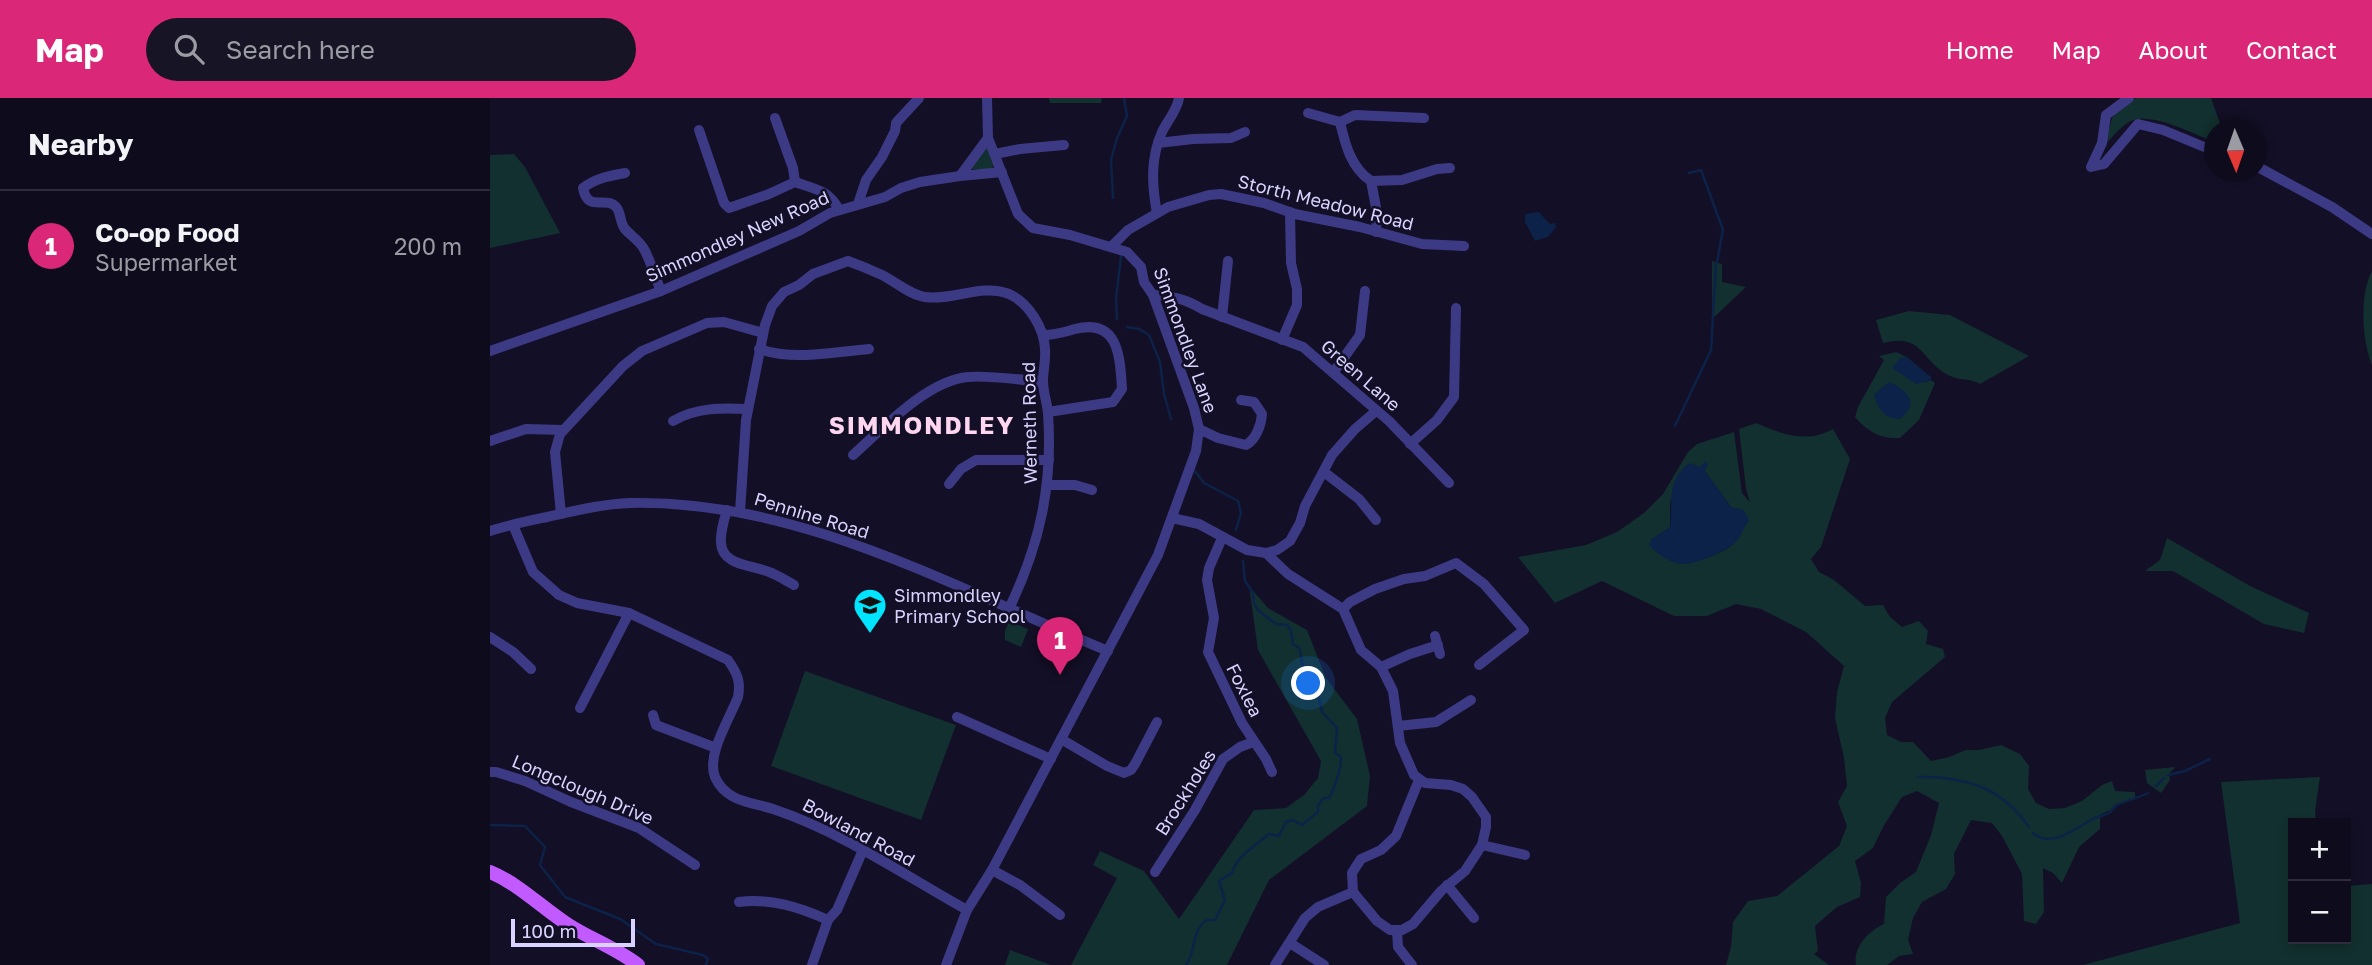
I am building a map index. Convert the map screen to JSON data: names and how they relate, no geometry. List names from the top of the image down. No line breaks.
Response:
{"streets":{"street":["Storth Meadow Road","Simmondley New Road","Simmondley Lane","Green Lane","Werneth Road","Pennine Road","Foxlea","Longclough Drive","Brockholes","Bowland Road"]},"crossings":[["Storth Meadow Road","Simmondley Lane"],["Simmondley New Road","Simmondley Lane"],["Simmondley Lane","Green Lane"],["Simmondley Lane","Pennine Road"],["Simmondley Lane","Bowland Road"],["Werneth Road","Pennine Road"],["Pennine Road","Bowland Road"],["Foxlea","Brockholes"]],"districts":["SIMMONDLEY"],"places":{"school or university":["Simmondley Primary School"]},"scale_bar":"100 m","north":"bottom","page":{"header":"Map","search":"Search here","nav":["Home","Map","About","Contact"],"heading":"Nearby","list":[{"mark":"1","name":"Co-op Food","note":"Supermarket","value":"200 m"}],"pins":"1","map_buttons":["+","−"],"scale":"100 m"}}
